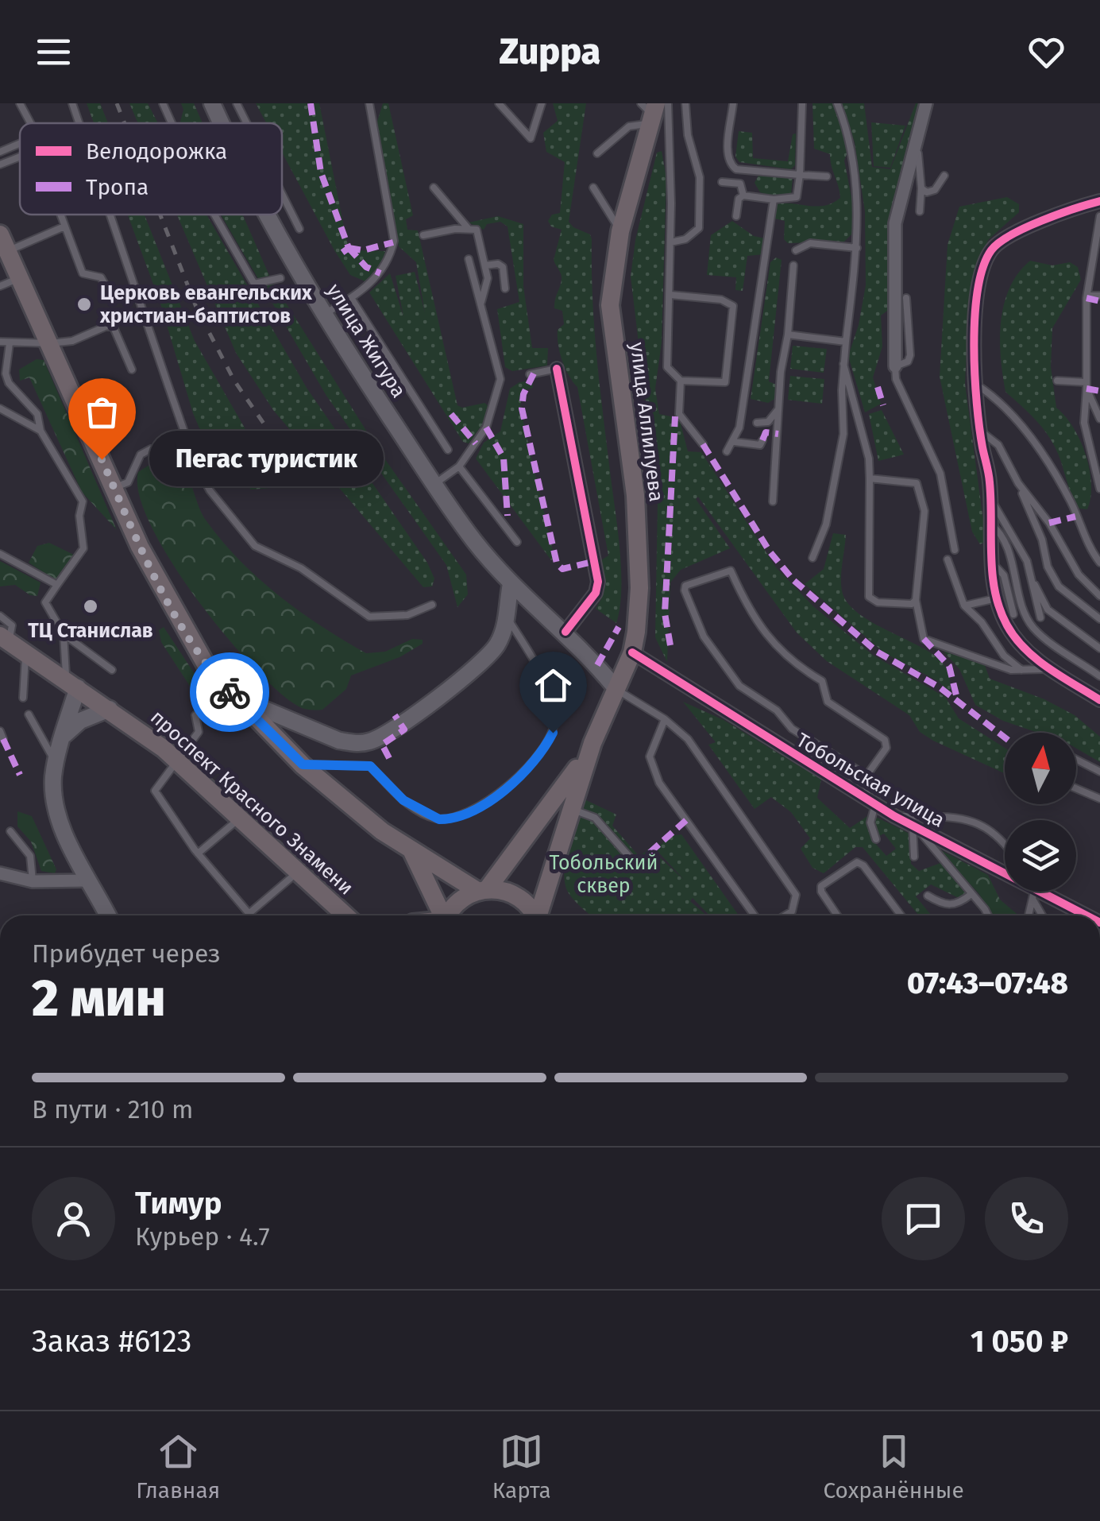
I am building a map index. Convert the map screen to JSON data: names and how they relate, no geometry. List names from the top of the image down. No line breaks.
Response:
{"streets":{"main road":["улица Жигура","улица Аллилуева","проспект Красного Знамени"],"street":["Тобольская улица"]},"crossings":[["улица Жигура","улица Аллилуева"],["улица Аллилуева","Тобольская улица"]],"parks":["Тобольский сквер"],"places":["Церковь евангельских христиан-баптистов","Пегас туристик","ТЦ Станислав"],"legend":["Велодорожка","Тропа"],"north":"top","page":{"header":"Zuppa","bubble":"Пегас туристик","heading":["2 мин","Прибудет через","07:43–07:48"],"panel":["Тимур","Курьер · 4.7","Заказ #6123","1 050 ₽"],"bar":"В пути · 210 m","tabs":["Главная","Карта","Сохранённые"]}}
